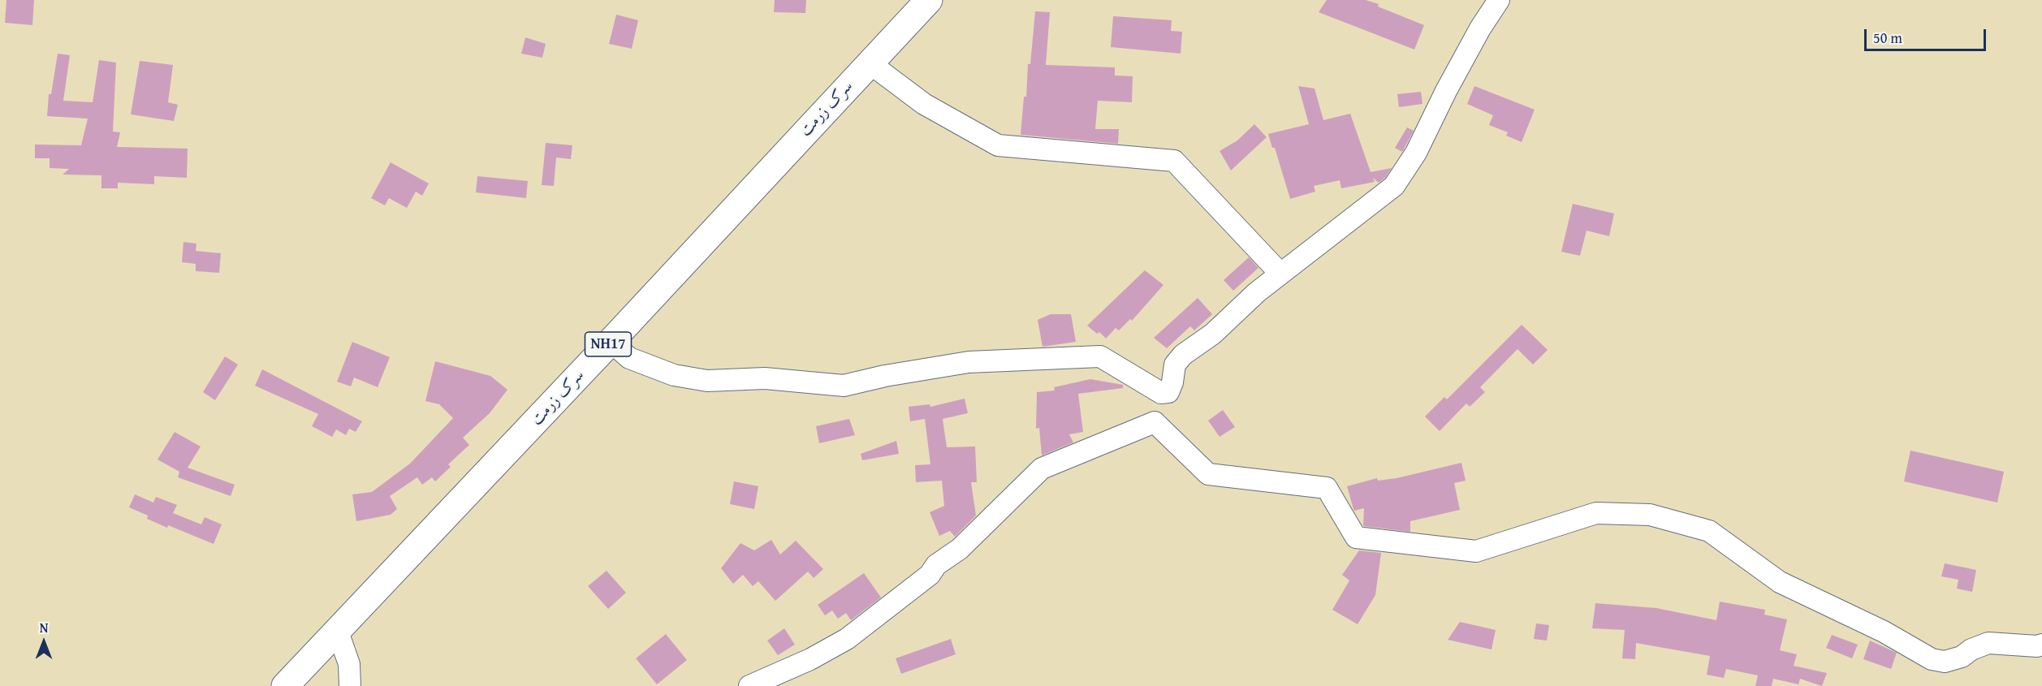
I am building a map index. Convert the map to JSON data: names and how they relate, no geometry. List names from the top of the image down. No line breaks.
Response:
{"streets":{"highway":["سرک زرمت","NH17"]},"scale_bar":"50 m","north":"top"}
